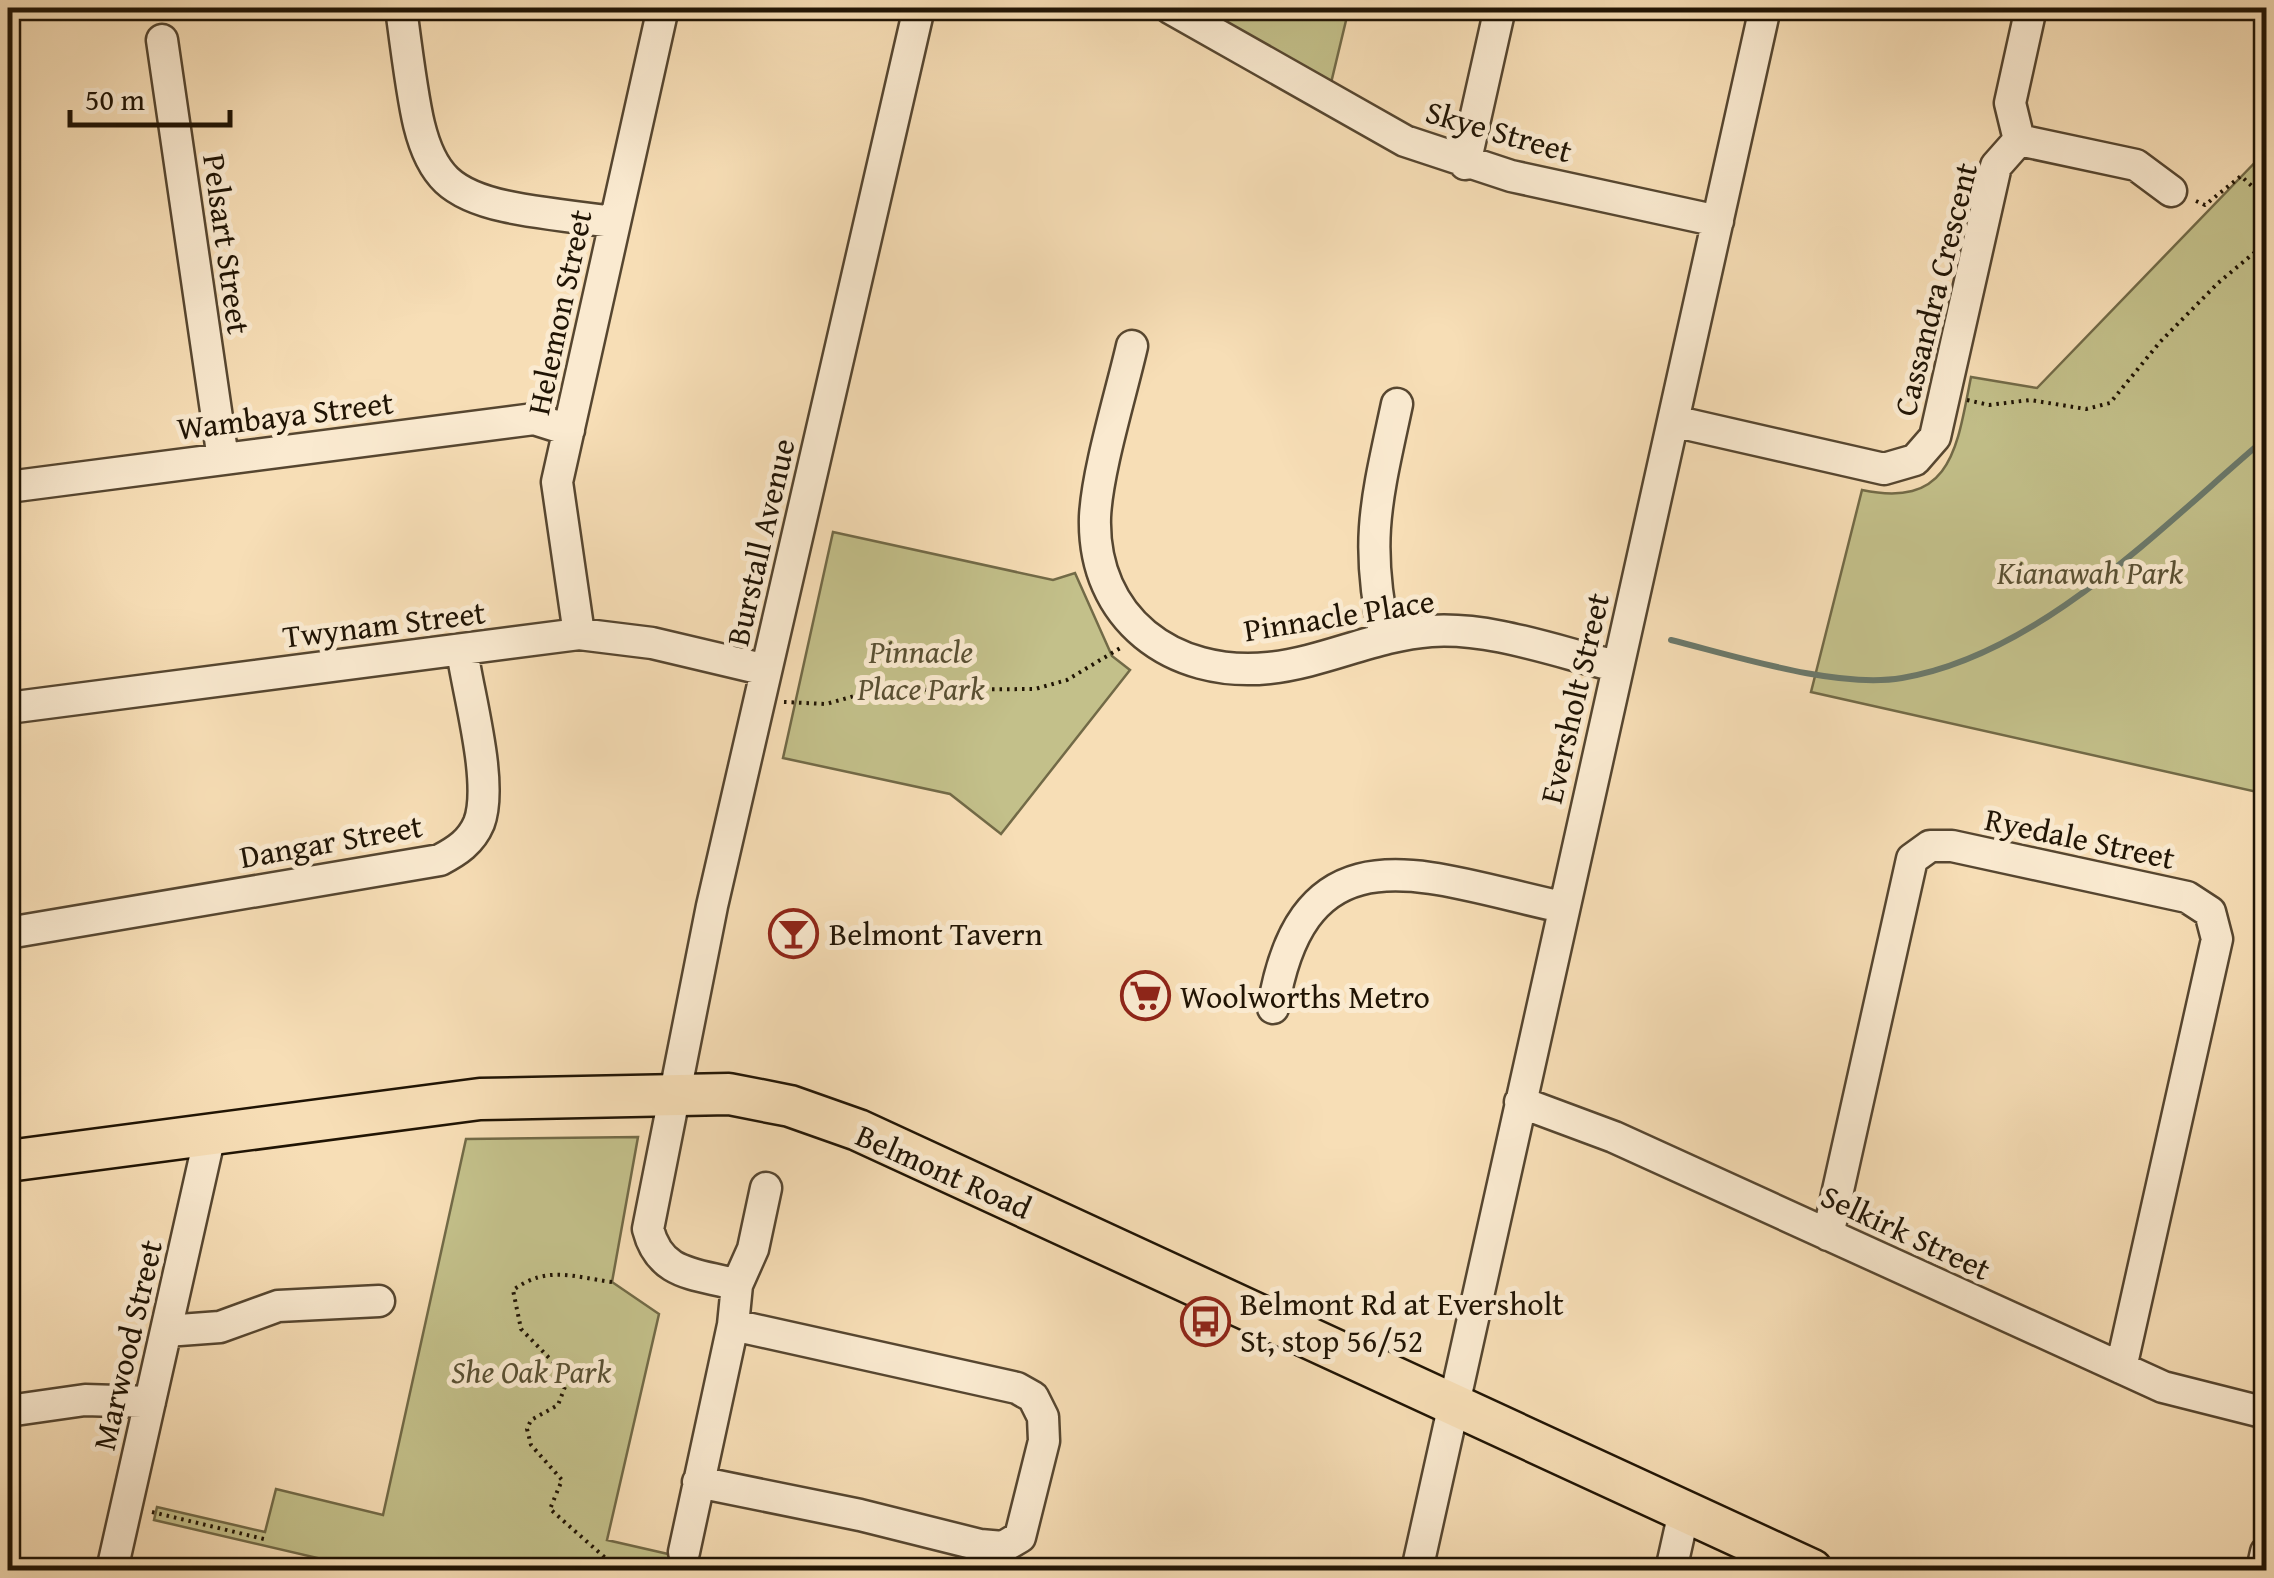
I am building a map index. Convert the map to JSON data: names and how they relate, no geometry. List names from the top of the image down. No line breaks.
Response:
{"streets":{"main road":["Belmont Road"],"street":["Skye Street","Pelsart Street","Cassandra Crescent","Helemon Street","Wambaya Street","Burstall Avenue","Pinnacle Place","Twynam Street","Eversholt Street","Ryedale Street","Dangar Street","Selkirk Street","Marwood Street"]},"crossings":[["Skye Street","Eversholt Street"],["Pelsart Street","Wambaya Street"],["Cassandra Crescent","Eversholt Street"],["Helemon Street","Wambaya Street"],["Helemon Street","Twynam Street"],["Burstall Avenue","Twynam Street"],["Burstall Avenue","Belmont Road"],["Pinnacle Place","Eversholt Street"],["Twynam Street","Dangar Street"],["Eversholt Street","Belmont Road"],["Eversholt Street","Selkirk Street"],["Ryedale Street","Selkirk Street"],["Belmont Road","Marwood Street"]],"parks":["Kianawah Park","Pinnacle Place Park","She Oak Park"],"places":{"bar":["Belmont Tavern"],"supermarket":["Woolworths Metro"],"bus stop":["Belmont Rd at Eversholt St, stop 56/52"]},"scale_bar":"50 m"}
